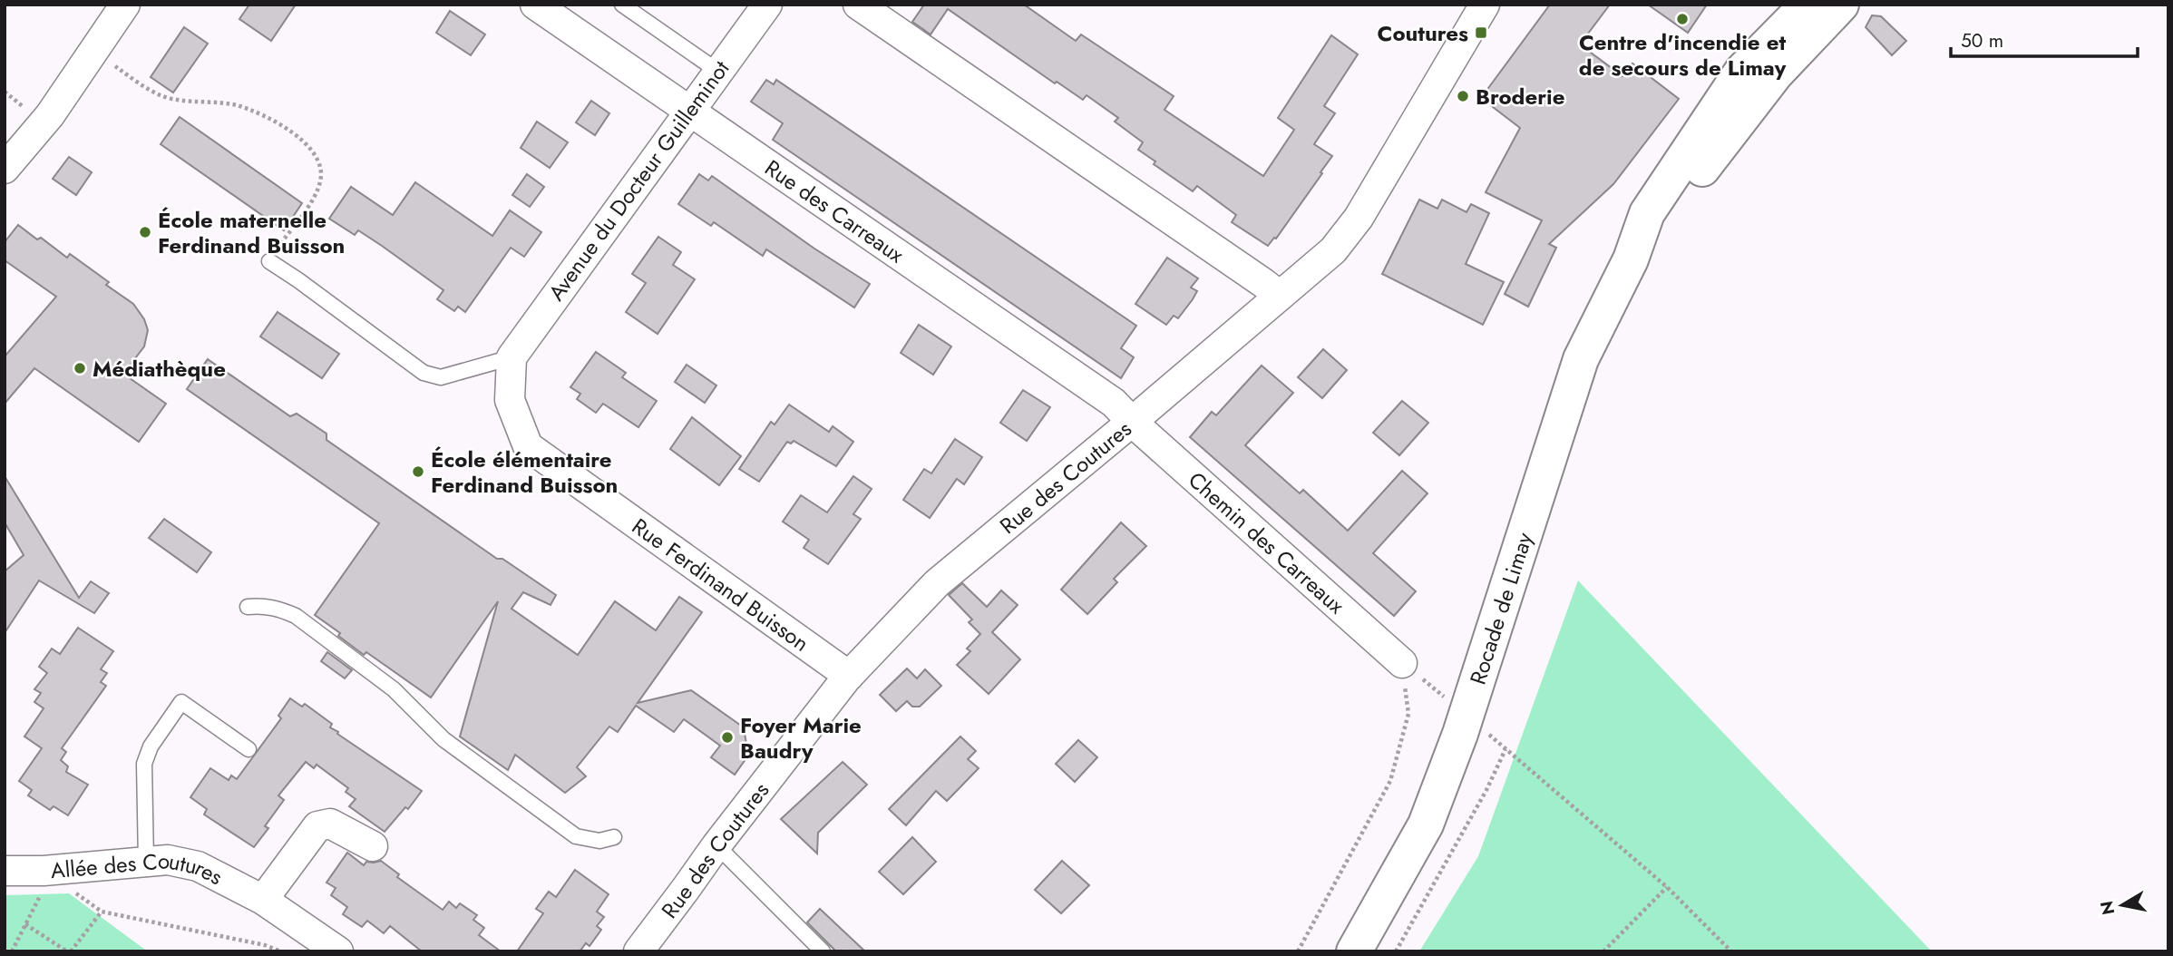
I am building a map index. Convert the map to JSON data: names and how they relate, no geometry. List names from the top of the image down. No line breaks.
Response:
{"streets":{"main road":["Rocade de Limay"],"street":["Avenue du Docteur Guilleminot","Rue des Carreaux","Rue des Coutures","Chemin des Carreaux","Rue Ferdinand Buisson","Allée des Coutures"]},"crossings":[["Avenue du Docteur Guilleminot","Rue des Carreaux"],["Avenue du Docteur Guilleminot","Rue Ferdinand Buisson"],["Rue des Carreaux","Rue des Coutures"],["Rue des Carreaux","Chemin des Carreaux"],["Rue des Coutures","Chemin des Carreaux"],["Rue des Coutures","Rue Ferdinand Buisson"]],"places":{"other":["Centre d'incendie et de secours de Limay","Broderie","École maternelle Ferdinand Buisson","Médiathèque","École élémentaire Ferdinand Buisson","Foyer Marie Baudry"],"transit":["Coutures"]},"scale_bar":"50 m","north":"left"}
